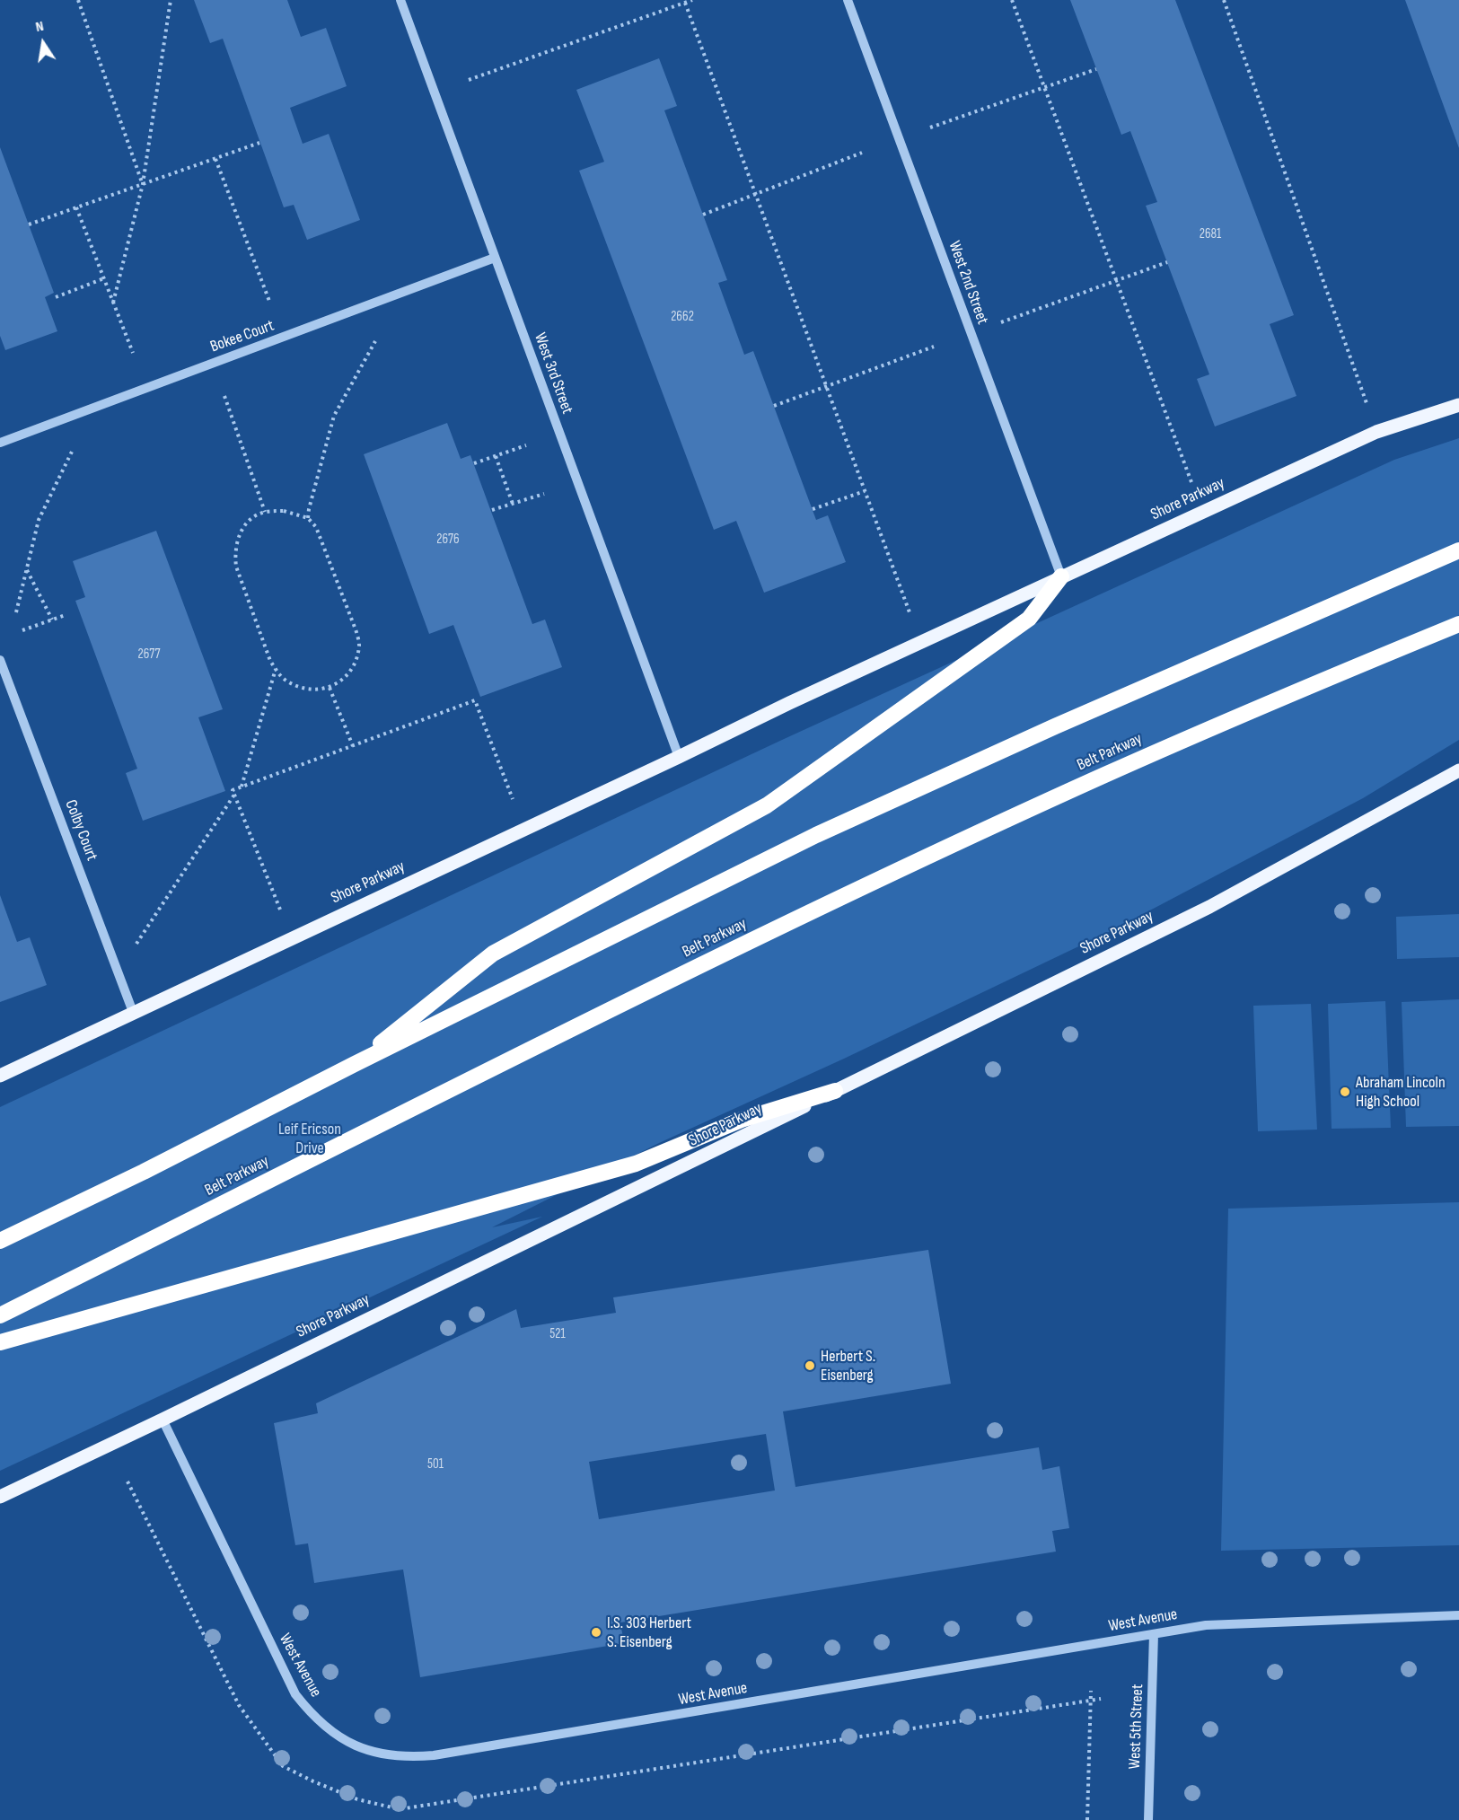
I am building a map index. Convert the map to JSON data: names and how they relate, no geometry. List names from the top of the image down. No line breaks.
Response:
{"streets":{"highway":["Belt Parkway"],"main road":["Shore Parkway"],"street":["West 2nd Street","Bokee Court","West 3rd Street","Colby Court","West Avenue","West 5th Street"]},"crossings":[["West 2nd Street","Shore Parkway"],["Bokee Court","West 3rd Street"],["West 3rd Street","Shore Parkway"],["Shore Parkway","Colby Court"],["Shore Parkway","West Avenue"],["West Avenue","West 5th Street"]],"parks":["Leif Ericson Drive"],"places":["Abraham Lincoln High School","Herbert S. Eisenberg","I.S. 303 Herbert S. Eisenberg"],"house_numbers":["2681","2662","2676","2677","521","501"],"north":"top"}
